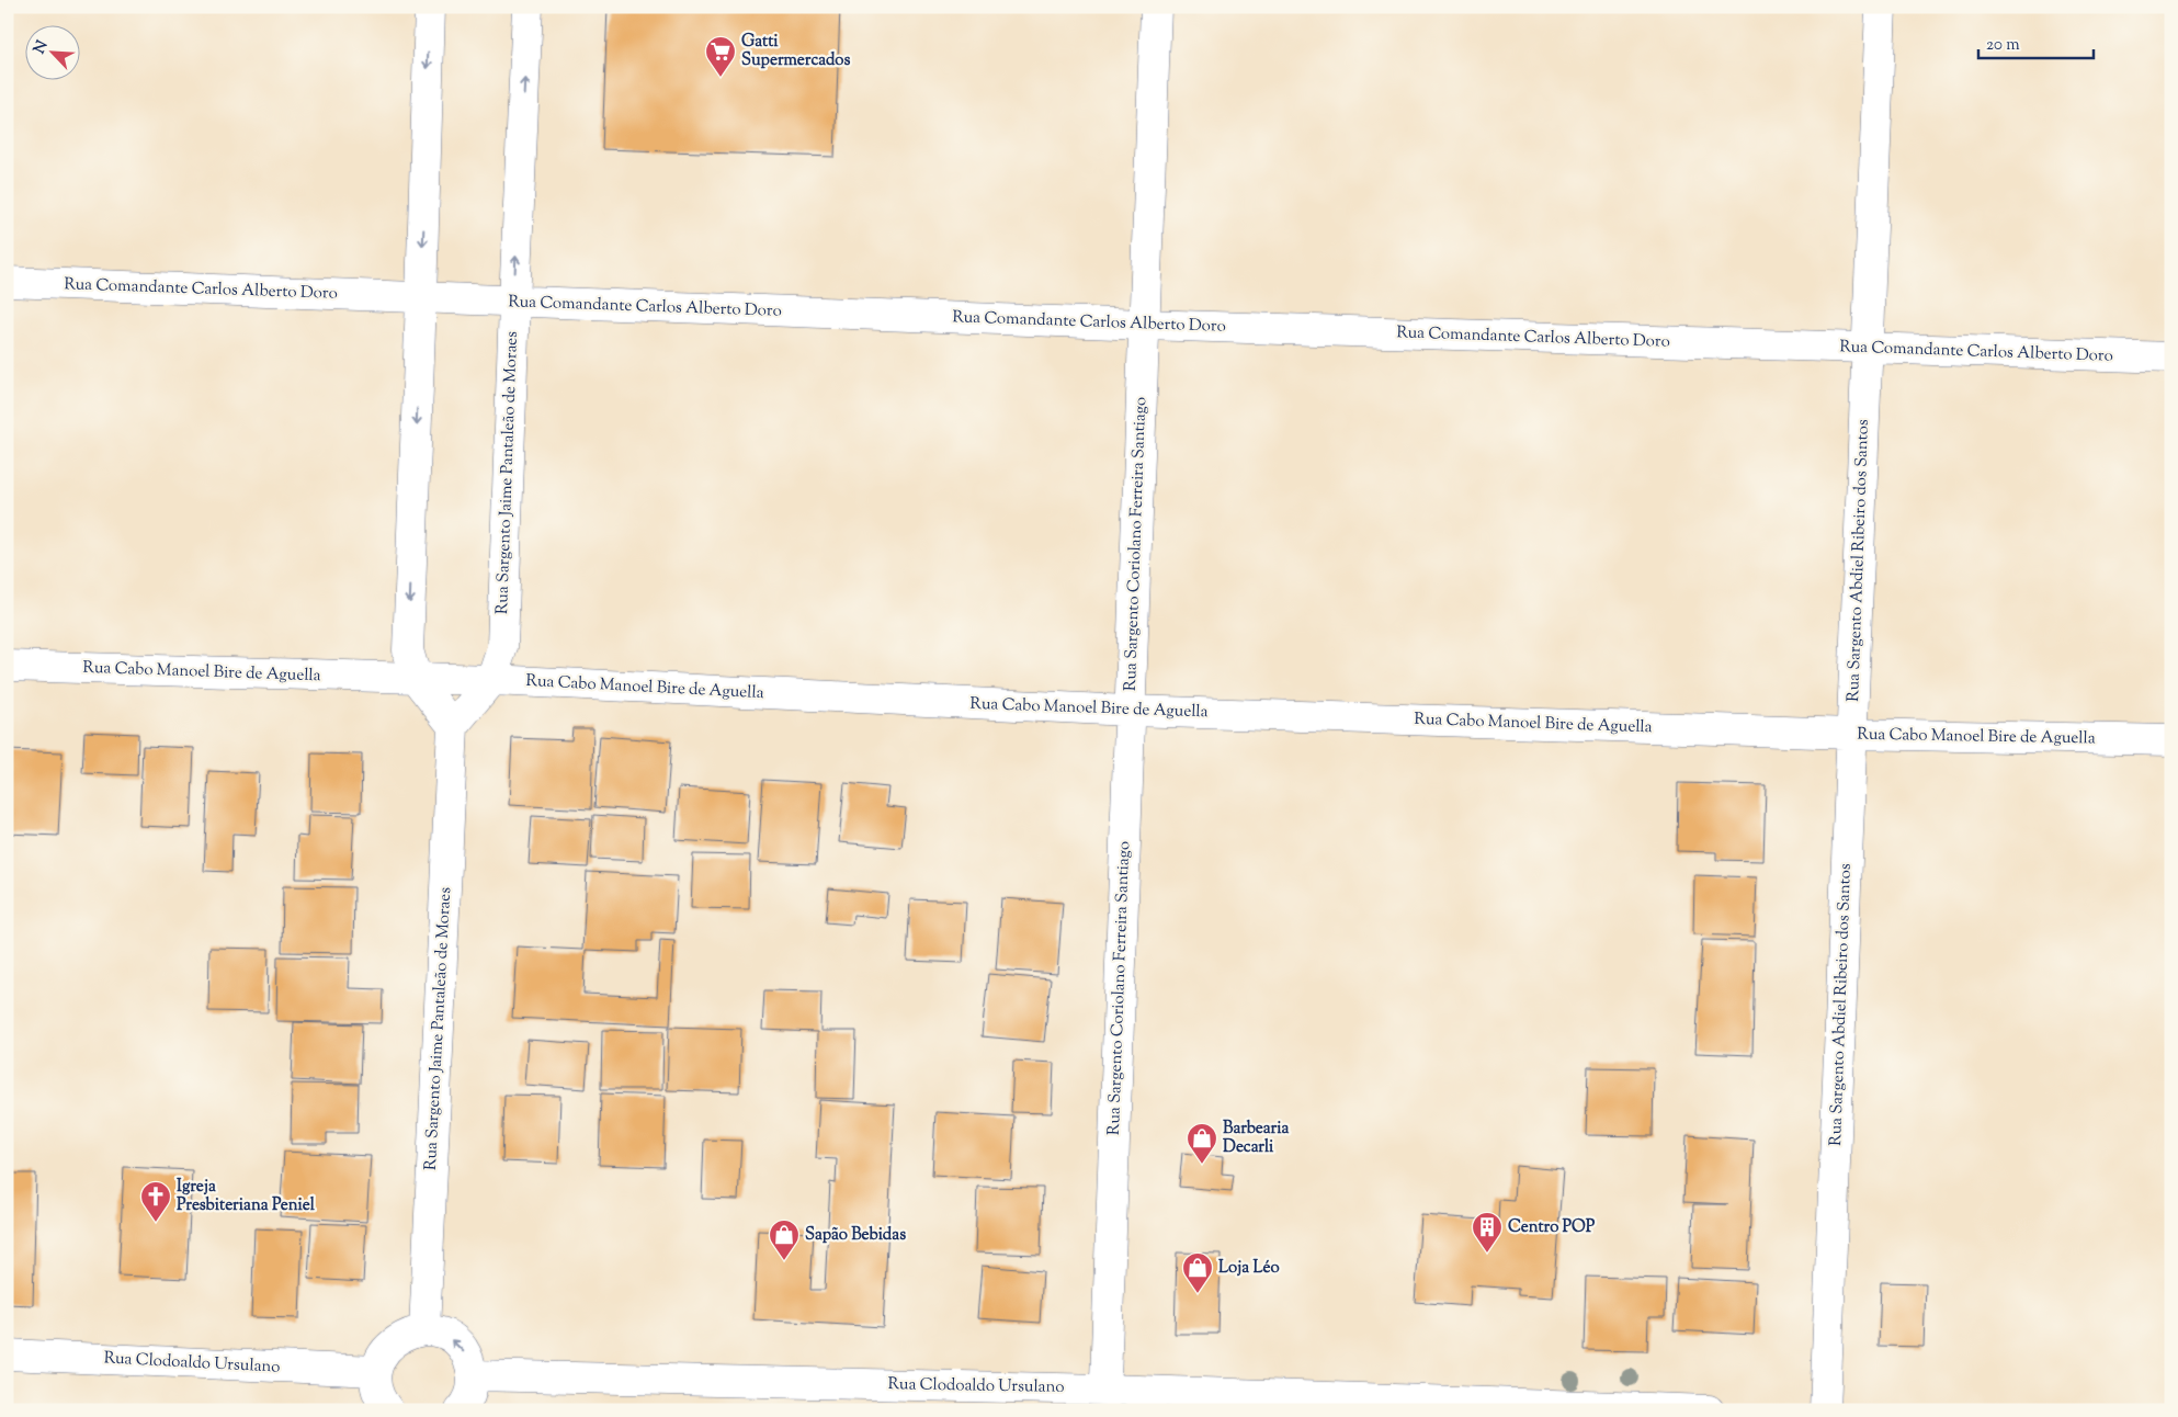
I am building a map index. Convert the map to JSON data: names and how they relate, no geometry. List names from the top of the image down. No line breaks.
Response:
{"streets":{"street":["Rua Comandante Carlos Alberto Doro","Rua Sargento Jaime Pantaleão de Moraes","Rua Sargento Coriolano Ferreira Santiago","Rua Sargento Abdiel Ribeiro dos Santos","Rua Cabo Manoel Bire de Aguella","Rua Clodoaldo Ursulano"]},"crossings":[["Rua Comandante Carlos Alberto Doro","Rua Sargento Jaime Pantaleão de Moraes"],["Rua Comandante Carlos Alberto Doro","Rua Sargento Coriolano Ferreira Santiago"],["Rua Comandante Carlos Alberto Doro","Rua Sargento Abdiel Ribeiro dos Santos"],["Rua Sargento Jaime Pantaleão de Moraes","Rua Cabo Manoel Bire de Aguella"],["Rua Sargento Coriolano Ferreira Santiago","Rua Cabo Manoel Bire de Aguella"],["Rua Sargento Coriolano Ferreira Santiago","Rua Clodoaldo Ursulano"],["Rua Sargento Abdiel Ribeiro dos Santos","Rua Cabo Manoel Bire de Aguella"]],"places":{"supermarket":["Gatti Supermercados"],"shop":["Barbearia Decarli","Sapão Bebidas","Loja Léo"],"church":["Igreja Presbiteriana Peniel"],"building":["Centro POP"]},"scale_bar":"20 m","north":"top left"}
